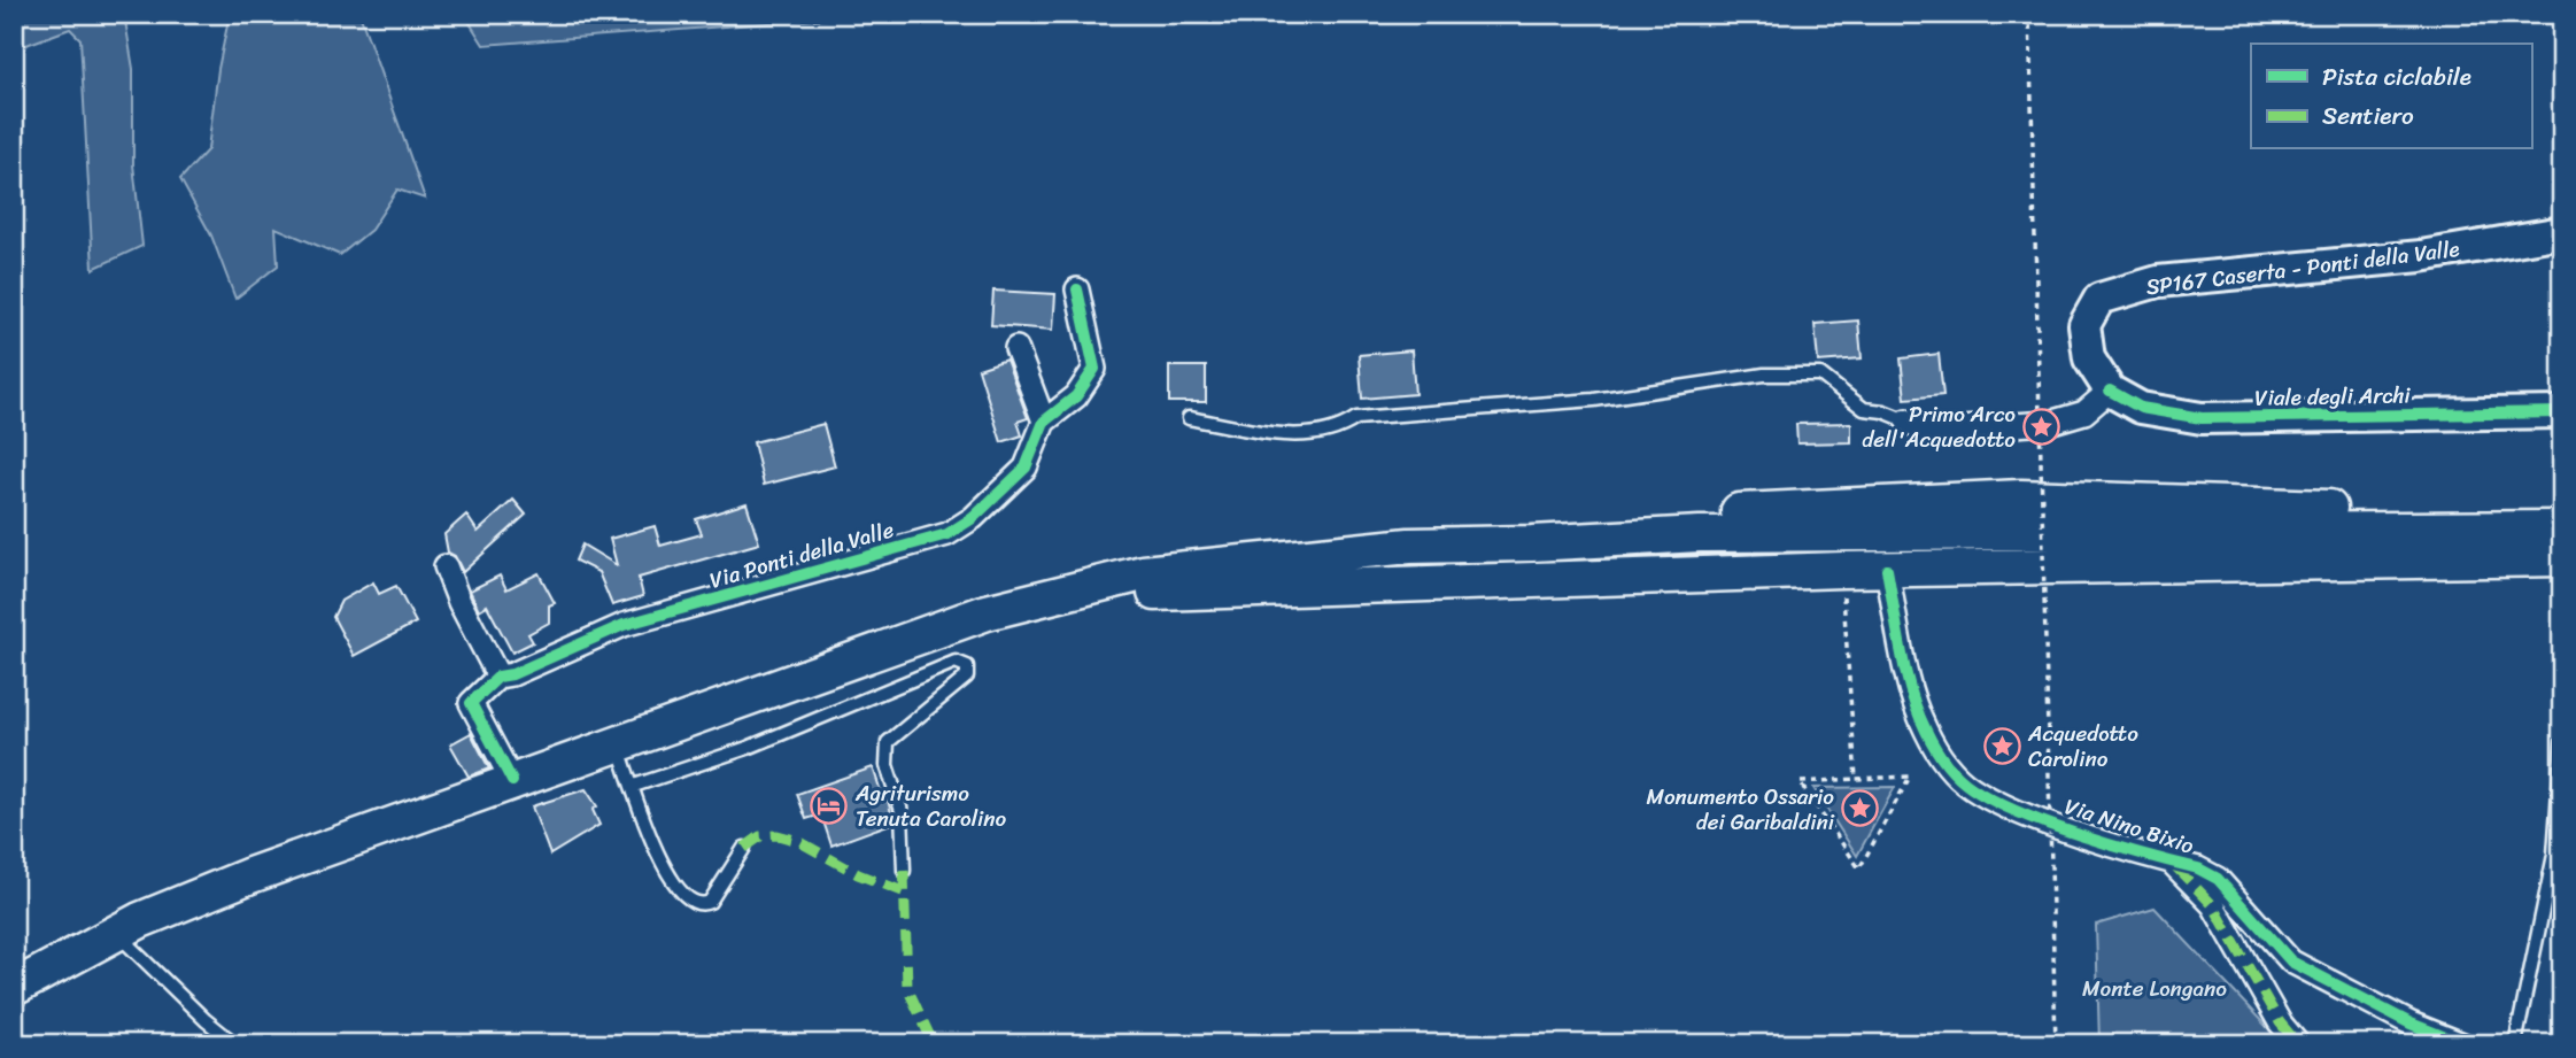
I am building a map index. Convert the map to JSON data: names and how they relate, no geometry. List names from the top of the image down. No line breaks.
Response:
{"streets":{"main road":["SP167 Caserta - Ponti della Valle","Viale degli Archi"],"street":["Via Ponti della Valle","Via Nino Bixio"]},"crossings":[["SP167 Caserta - Ponti della Valle","Viale degli Archi"]],"parks":["Monte Longano"],"places":{"place":["Primo Arco dell'Acquedotto","Acquedotto Carolino","Monumento Ossario dei Garibaldini"],"hotel":["Agriturismo Tenuta Carolino"]},"legend":["Pista ciclabile","Sentiero"]}
